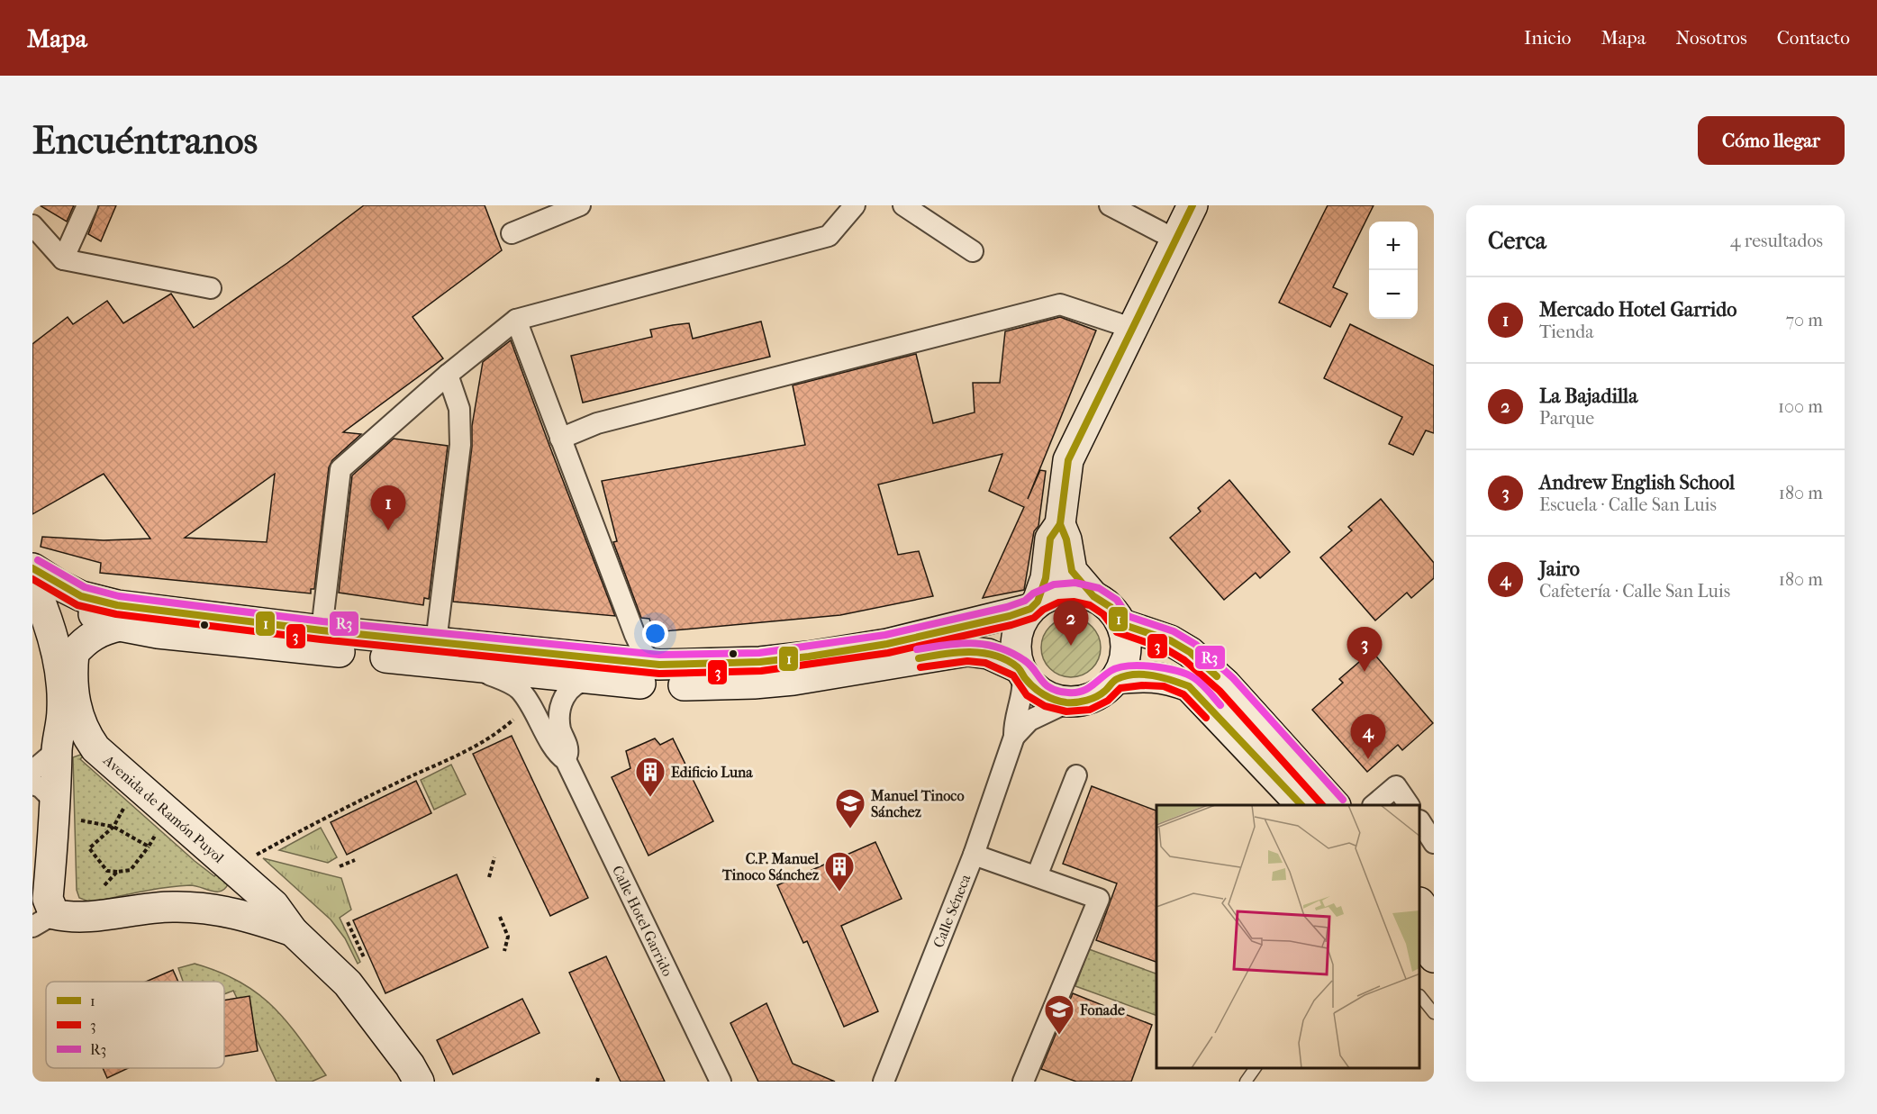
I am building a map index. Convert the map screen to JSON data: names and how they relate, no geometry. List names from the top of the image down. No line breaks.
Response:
{"streets":{"main road":["Avenida de Ramón Puyol"],"street":["Calle Séneca","Calle Hotel Garrido"]},"places":{"building":["Edificio Luna","C.P. Manuel Tinoco Sánchez"],"school or university":["Manuel Tinoco Sánchez","Fonade"]},"lines":["transit line 1","transit line R3","transit line 3"],"legend":["1","3","R3"],"page":{"header":"Mapa","nav":["Inicio","Mapa","Nosotros","Contacto"],"buttons":"Cómo llegar","title":"Encuéntranos","heading":["Cerca","4 resultados"],"map_buttons":["+","−"],"list":[{"mark":"1","name":"Mercado Hotel Garrido","note":"Tienda","value":"70 m"},{"mark":"2","name":"La Bajadilla","note":"Parque","value":"100 m"},{"mark":"3","name":"Andrew English School","note":"Escuela · Calle San Luis","value":"180 m"},{"mark":"4","name":"Jairo","note":"Cafetería · Calle San Luis","value":"180 m"}],"pins":["1","2","3","4"]}}
